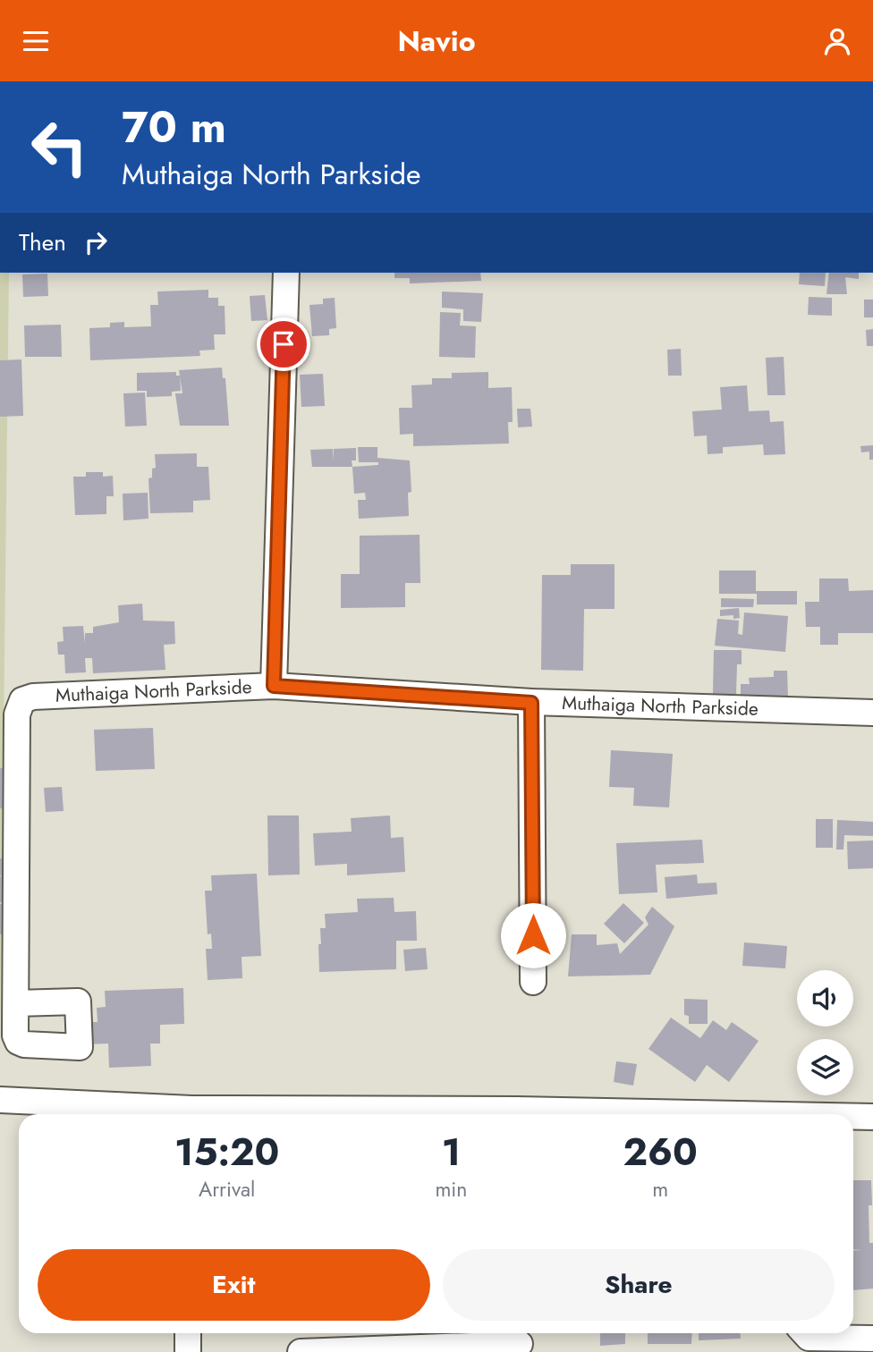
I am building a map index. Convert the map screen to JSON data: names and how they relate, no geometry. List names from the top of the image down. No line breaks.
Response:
{"streets":{"street":["Muthaiga North Parkside"]},"page":{"header":"Navio","turn":["70 m","Muthaiga North Parkside"],"then":"Then","eta":["15:20","Arrival","1","min","260","m"],"buttons":["Exit","Share"]}}
